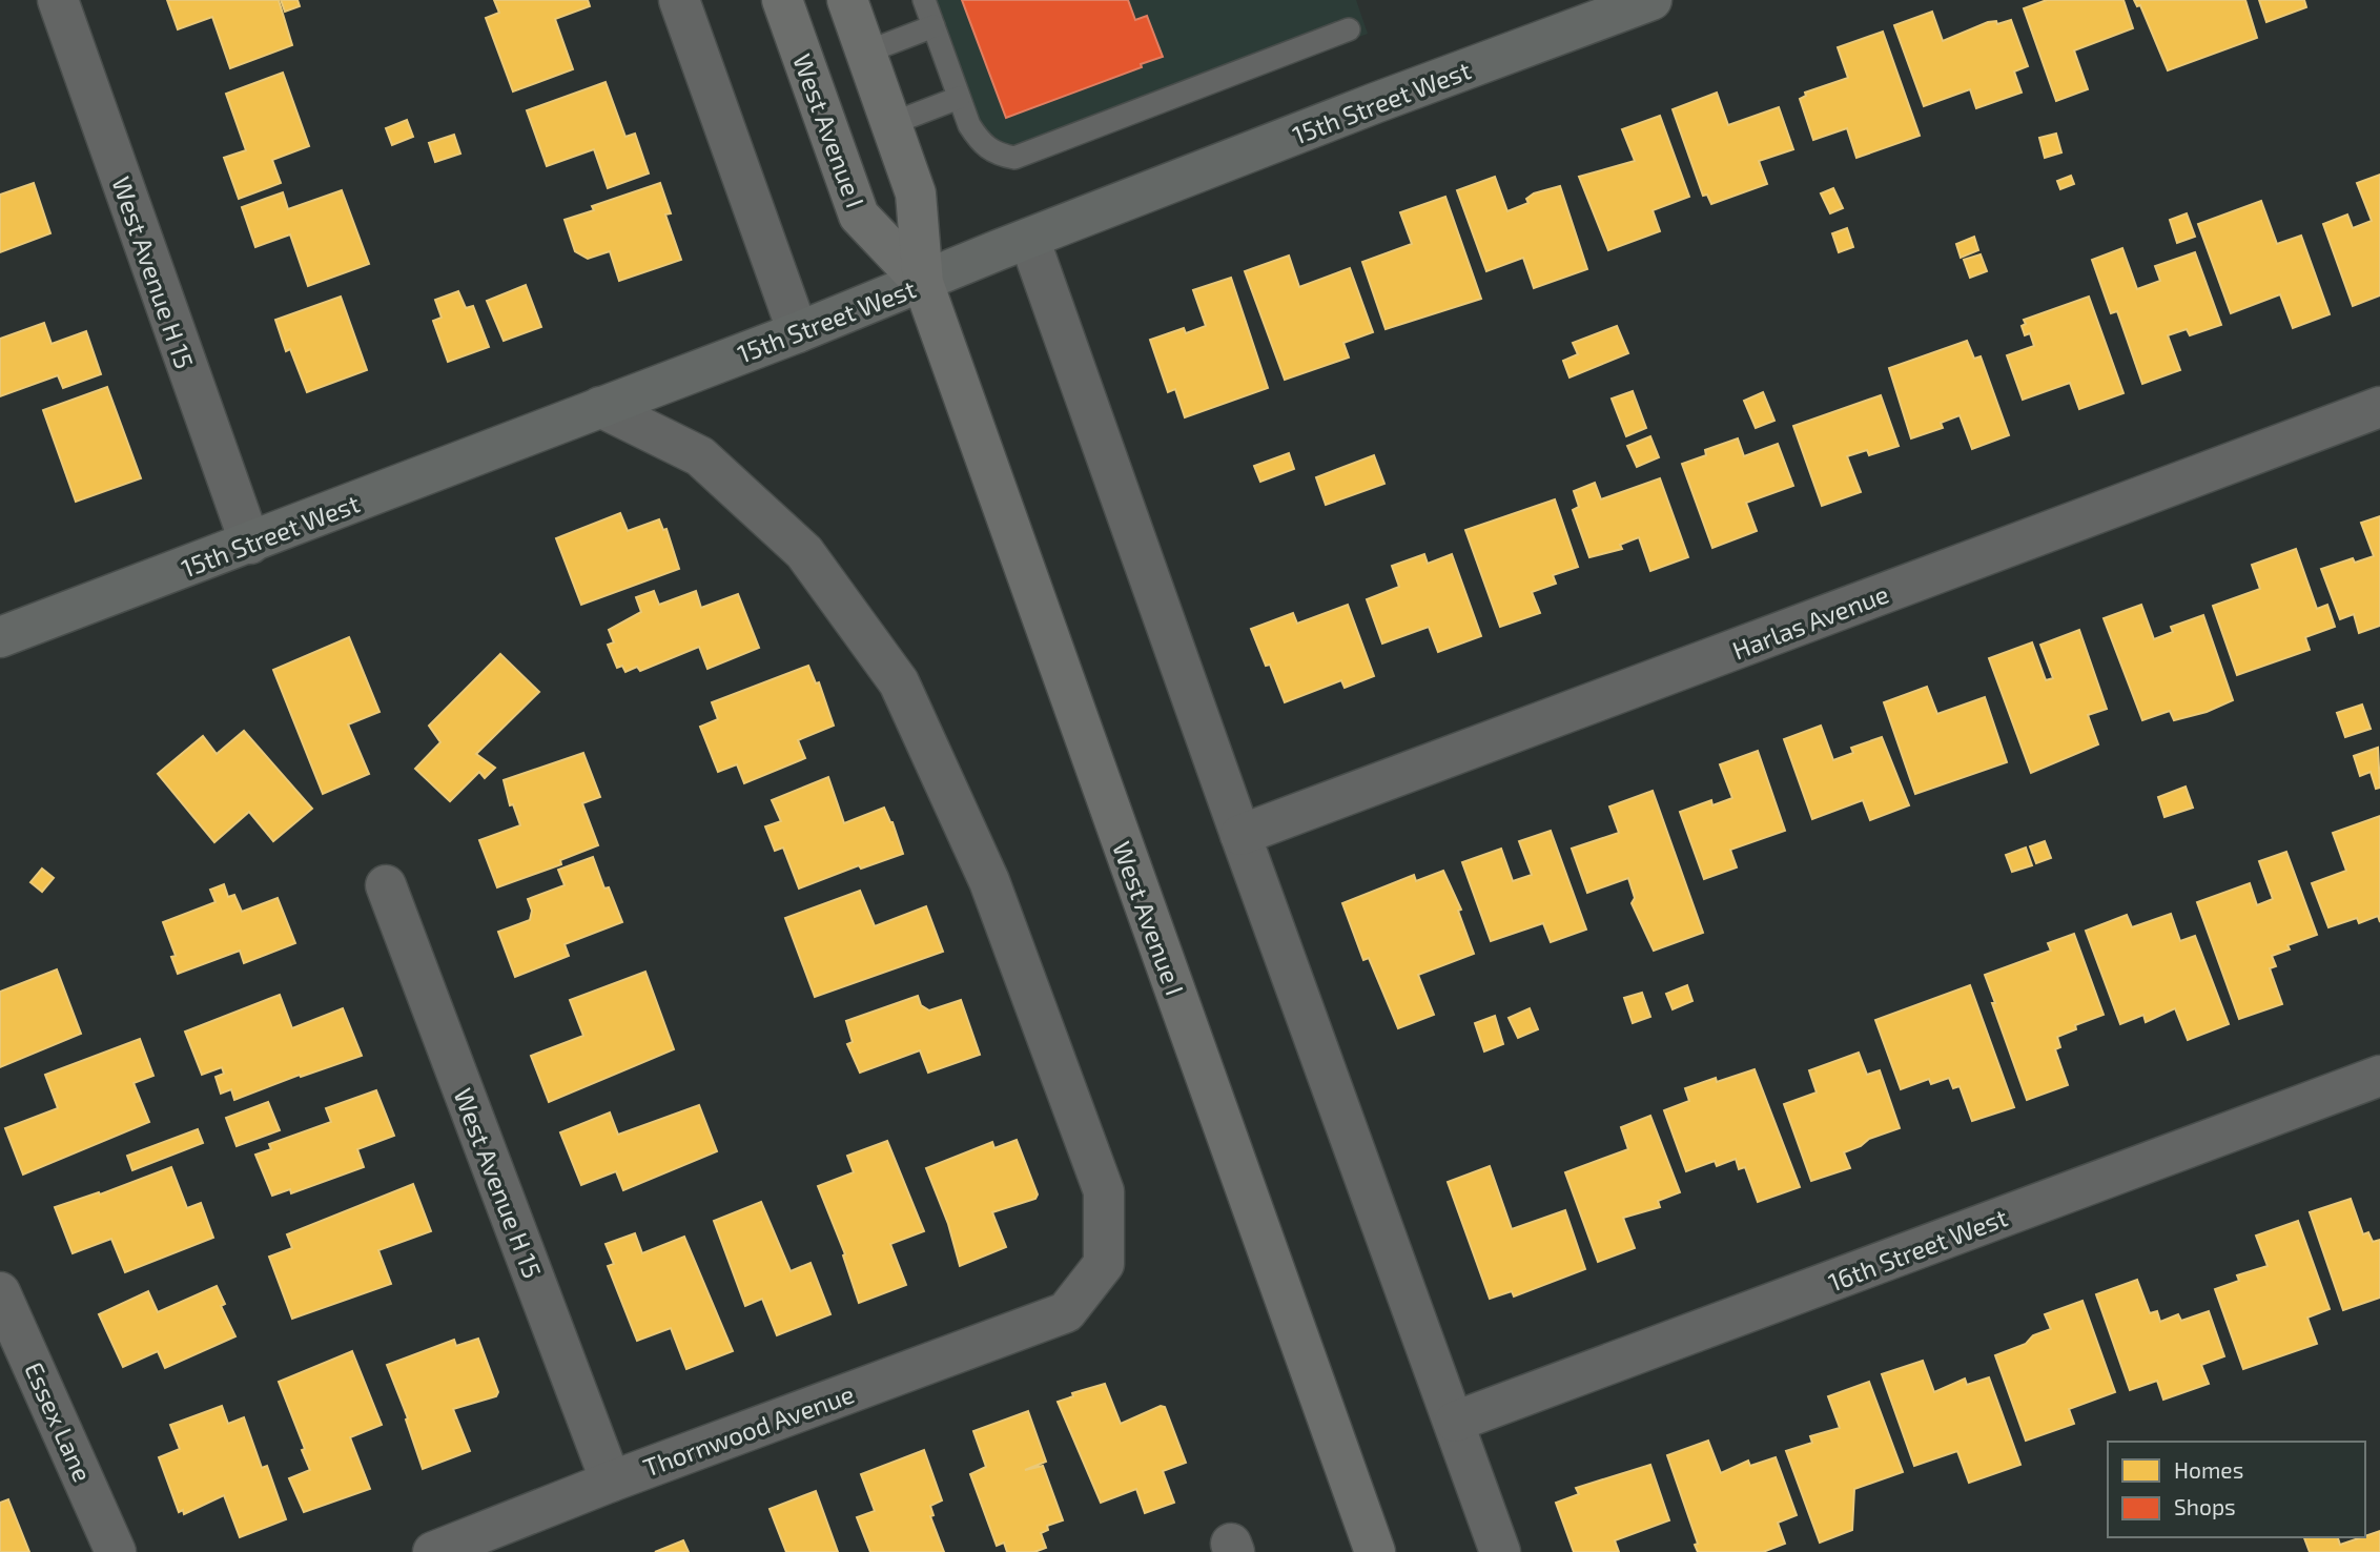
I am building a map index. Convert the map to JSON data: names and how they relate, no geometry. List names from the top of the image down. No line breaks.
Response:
{"streets":{"main road":["West Avenue I"],"street":["15th Street West","West Avenue H 15","Harlas Avenue","16th Street West","Essex Lane","Thornwood Avenue"]},"crossings":[["15th Street West","West Avenue I"],["15th Street West","West Avenue H 15"],["15th Street West","Thornwood Avenue"],["West Avenue H 15","Thornwood Avenue"]],"legend":["Homes","Shops"]}
